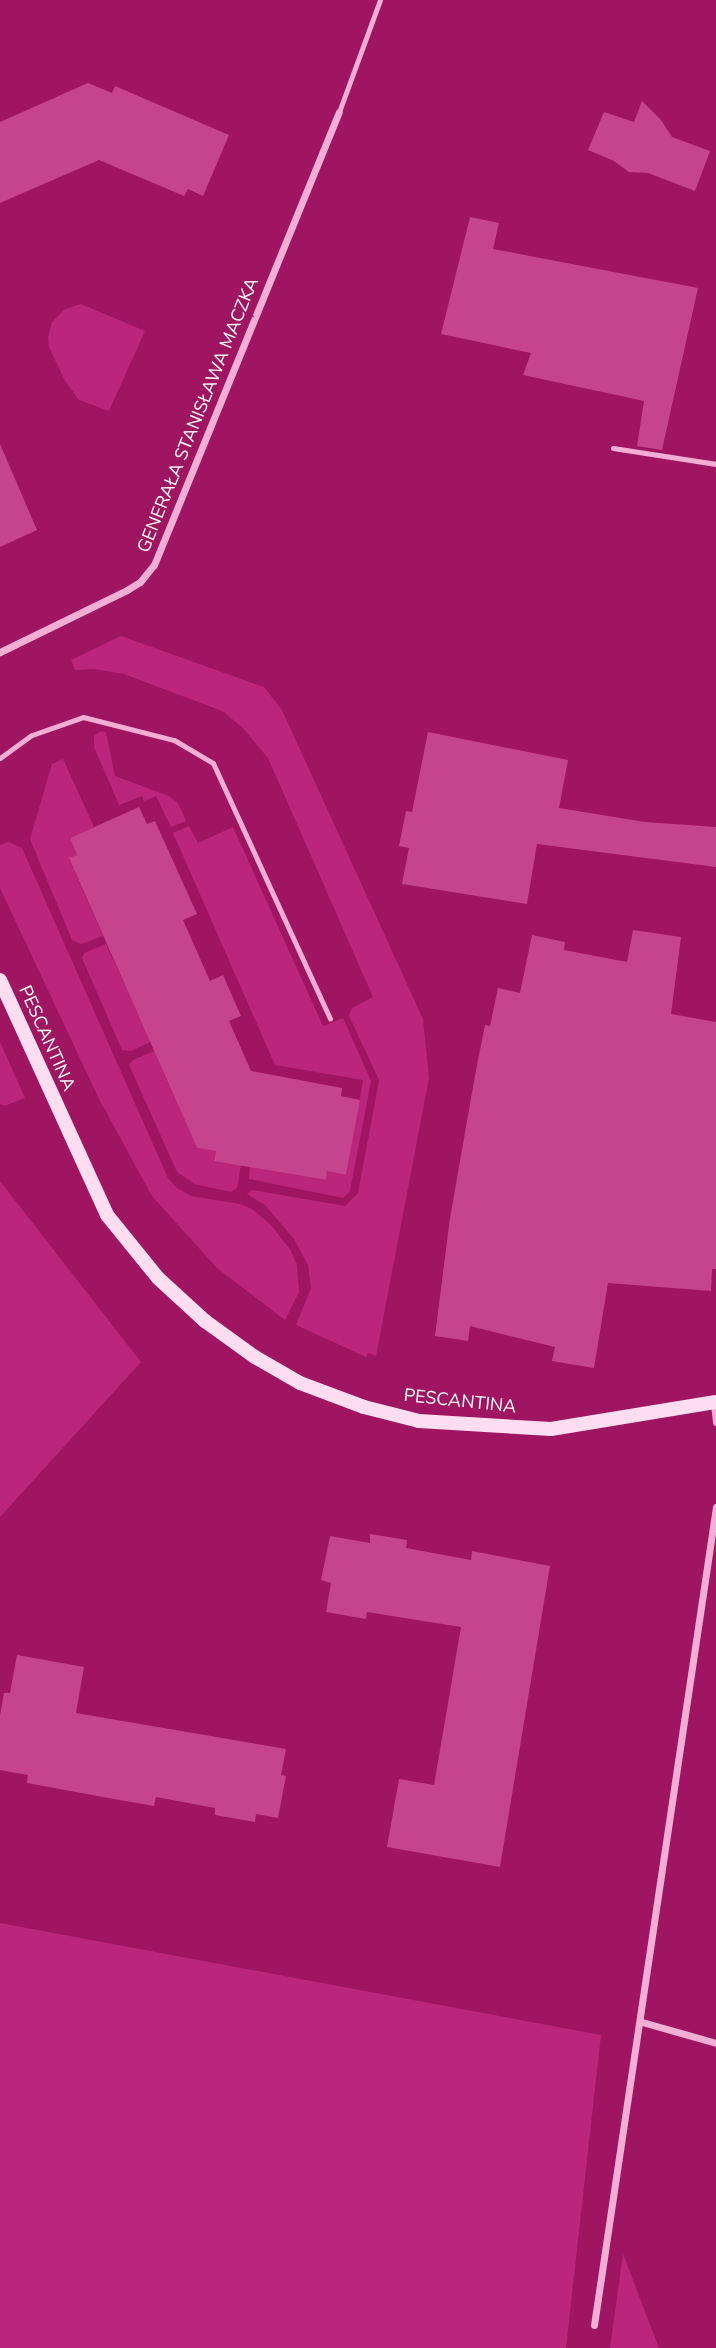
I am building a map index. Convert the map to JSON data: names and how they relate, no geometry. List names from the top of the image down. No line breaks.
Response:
{"streets":{"street":["GENERAŁA STANISŁAWA MACZKA","PESCANTINA"]}}
